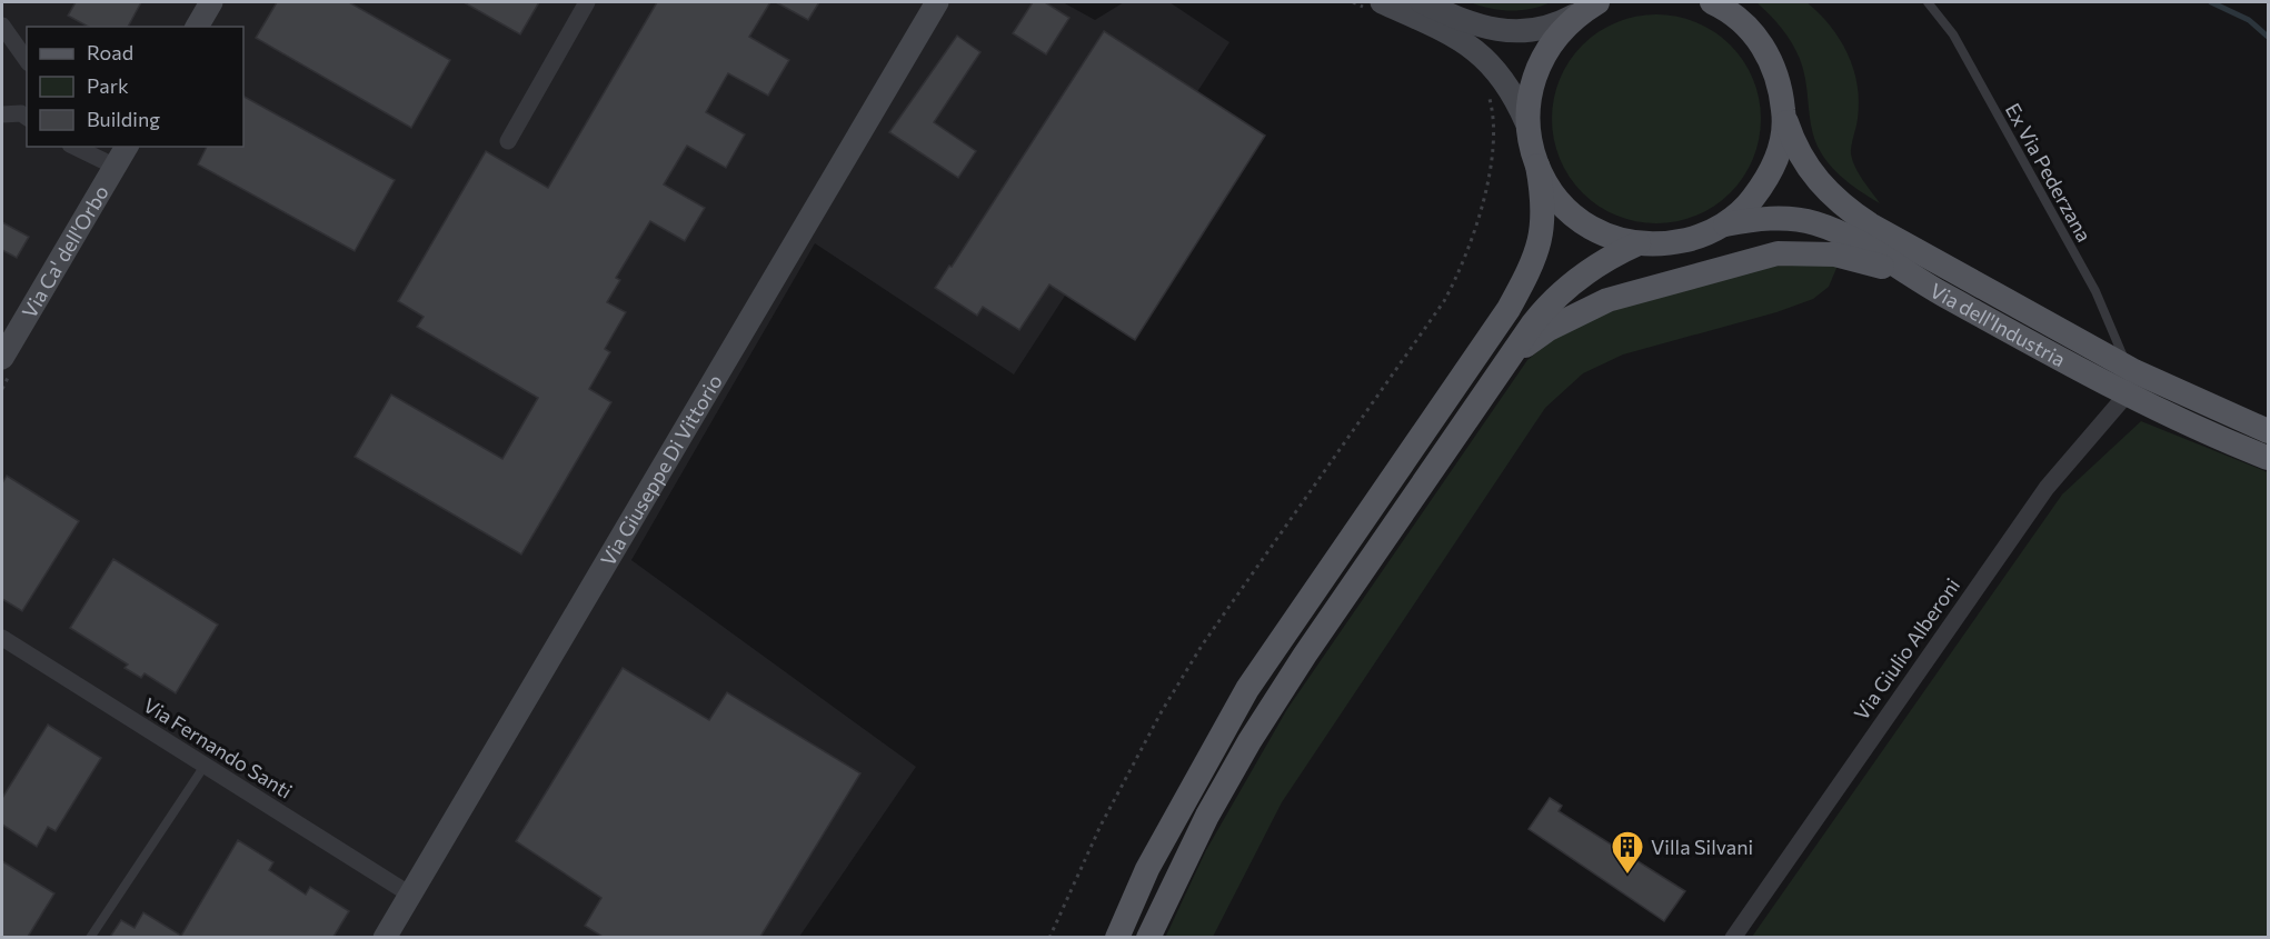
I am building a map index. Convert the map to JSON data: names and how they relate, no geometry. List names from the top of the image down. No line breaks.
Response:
{"streets":{"main road":["Via dell'Industria"],"street":["Via Ca' dell'Orbo","Via Giuseppe Di Vittorio","Via Giulio Alberoni","Via Fernando Santi"],"lane":["Ex Via Pederzana"]},"crossings":[["Ex Via Pederzana","Via dell'Industria"],["Via dell'Industria","Via Giulio Alberoni"],["Via Giuseppe Di Vittorio","Via Fernando Santi"]],"places":{"building":["Villa Silvani"]},"legend":["Road","Park","Building"]}
